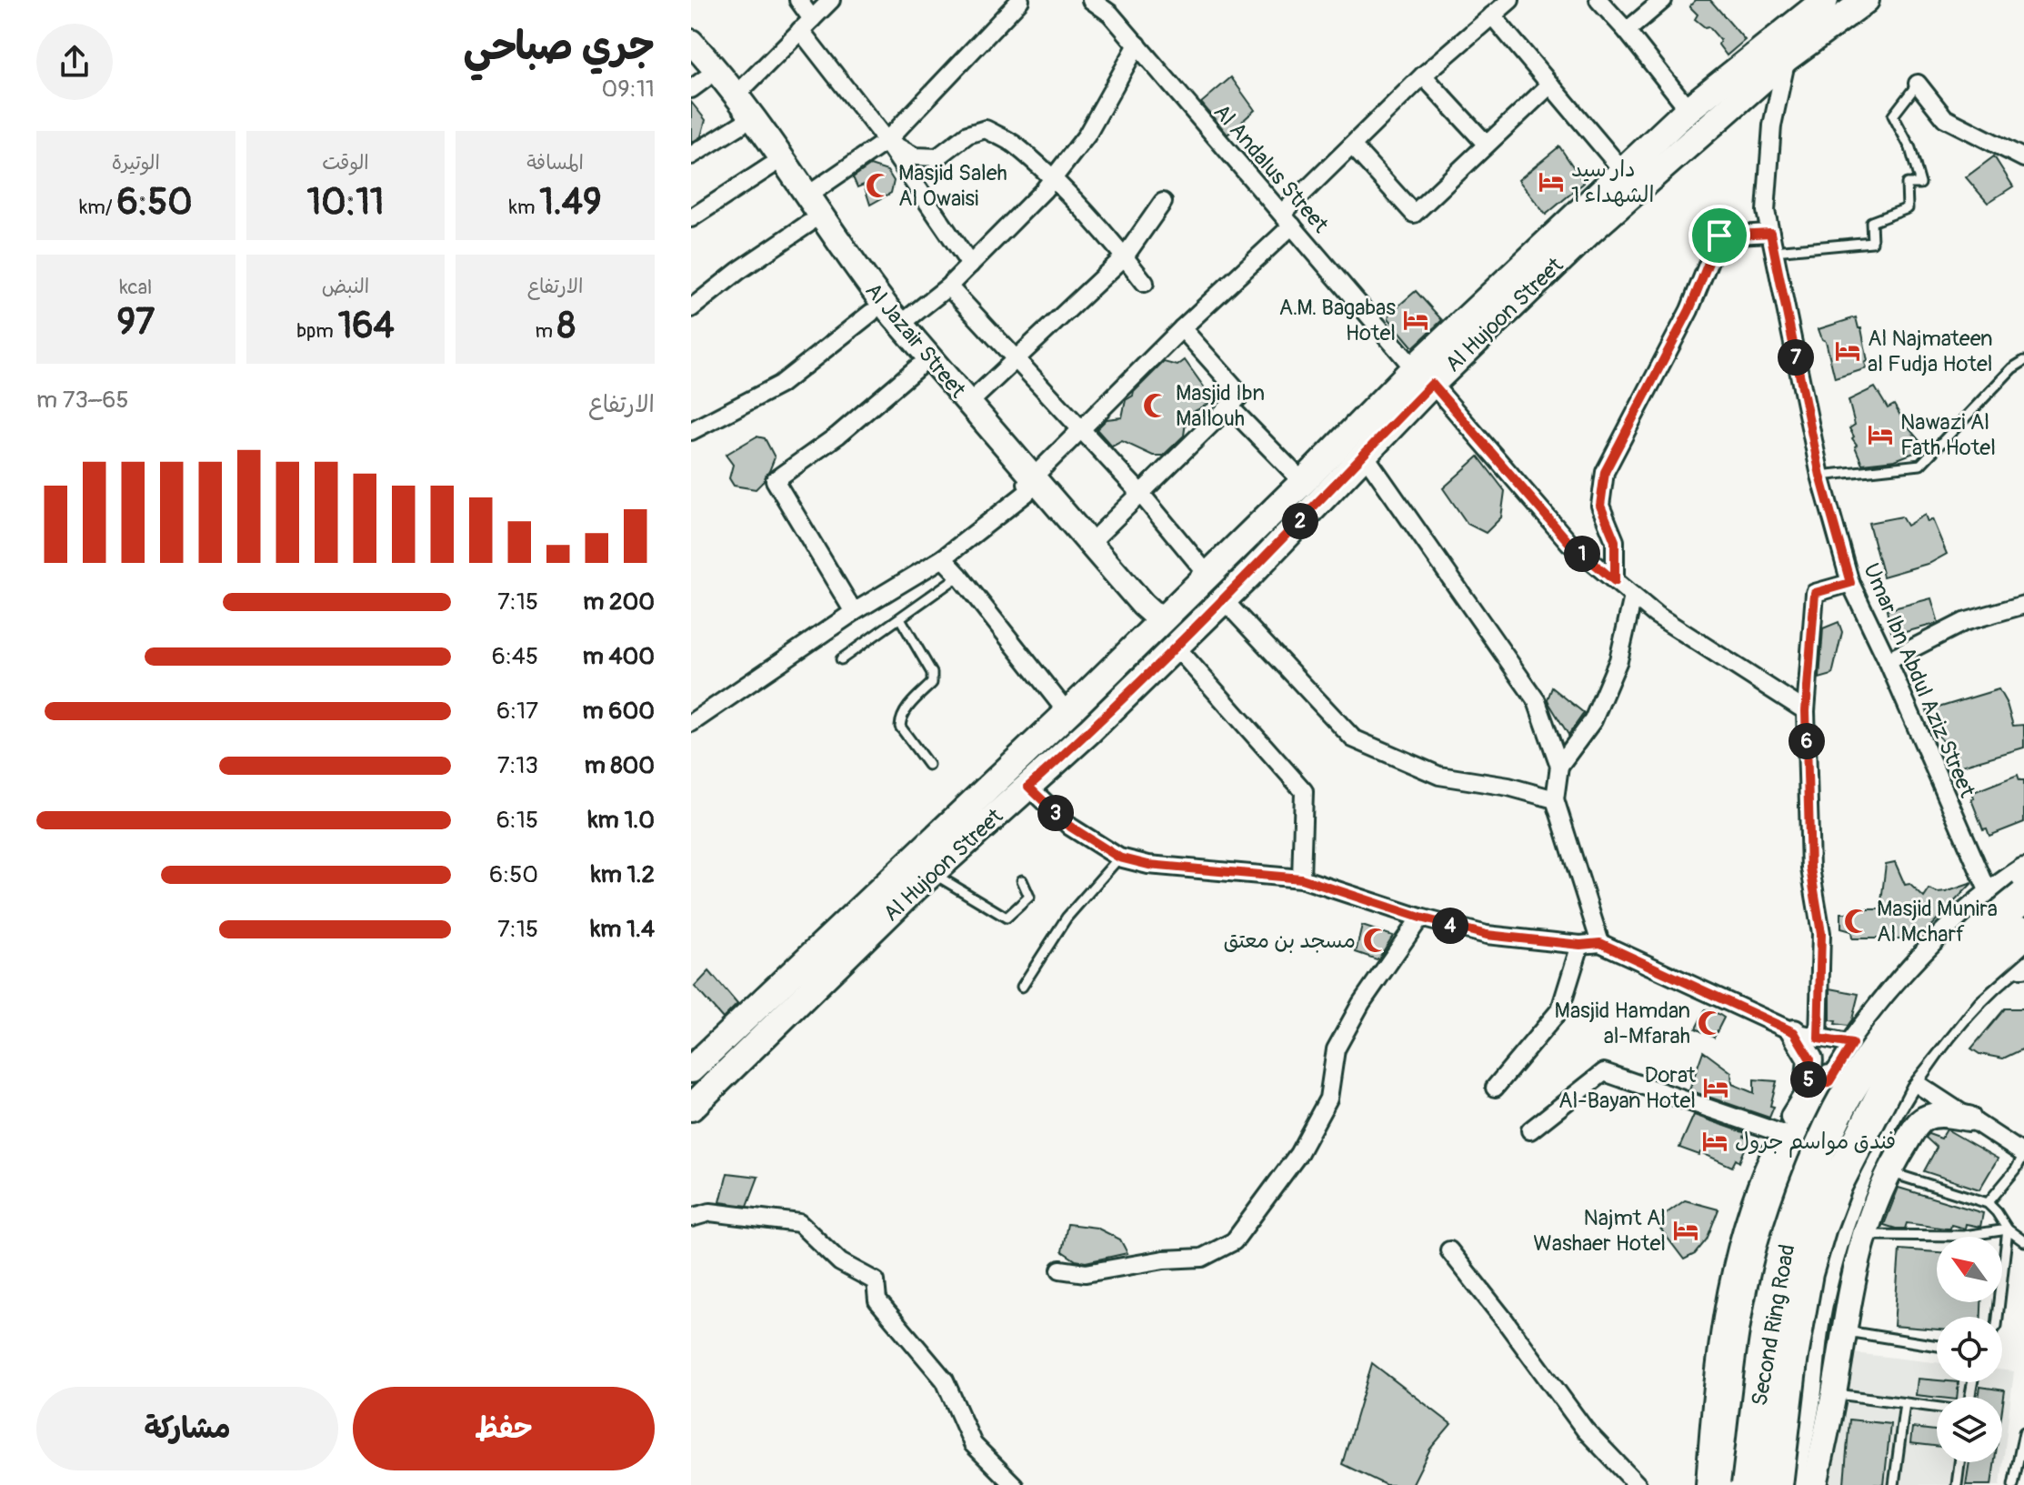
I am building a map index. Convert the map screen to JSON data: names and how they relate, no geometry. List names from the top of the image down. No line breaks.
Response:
{"streets":{"highway":["Second Ring Road"],"main road":["Al Hujoon Street"],"street":["Al Andalus Street","Al Jazair Street","Umar Ibn Abdul Aziz Street"]},"crossings":[["Al Andalus Street","Al Hujoon Street"],["Al Hujoon Street","Al Jazair Street"],["Al Hujoon Street","Umar Ibn Abdul Aziz Street"],["Umar Ibn Abdul Aziz Street","Second Ring Road"]],"places":{"hotel":["دار سيد الشهداء 1","A.M. Bagabas Hotel","Al Najmateen al Fudja Hotel","Nawazi Al Fath Hotel","Dorat Al-Bayan Hotel","فندق مواسم جرول","Najmt Al Washaer Hotel"],"mosque":["Masjid Saleh Al Owaisi","Masjid Ibn Mallouh","Masjid Munira Al Mcharf","مسجد بن معتق","Masjid Hamdan al-Mfarah"]},"north":"top left","page":{"heading":["جري صباحي","09:11"],"stats":[["المسافة","1.49 km"],["الوقت","10:11"],["الوتيرة","6:50 /km"],["الارتفاع","8 m"],["النبض","164 bpm"],["kcal","97"]],"pins":["7","2","1","6","3","4","5"],"chart":["الارتفاع","65–73 m"],"list":[{"name":"200 m","note":"7:15"},{"name":"400 m","note":"6:45"},{"name":"600 m","note":"6:17"},{"name":"800 m","note":"7:13"},{"name":"1.0 km","note":"6:15"},{"name":"1.2 km","note":"6:50"},{"name":"1.4 km","note":"7:15"}],"buttons":["حفظ","مشاركة"]}}
